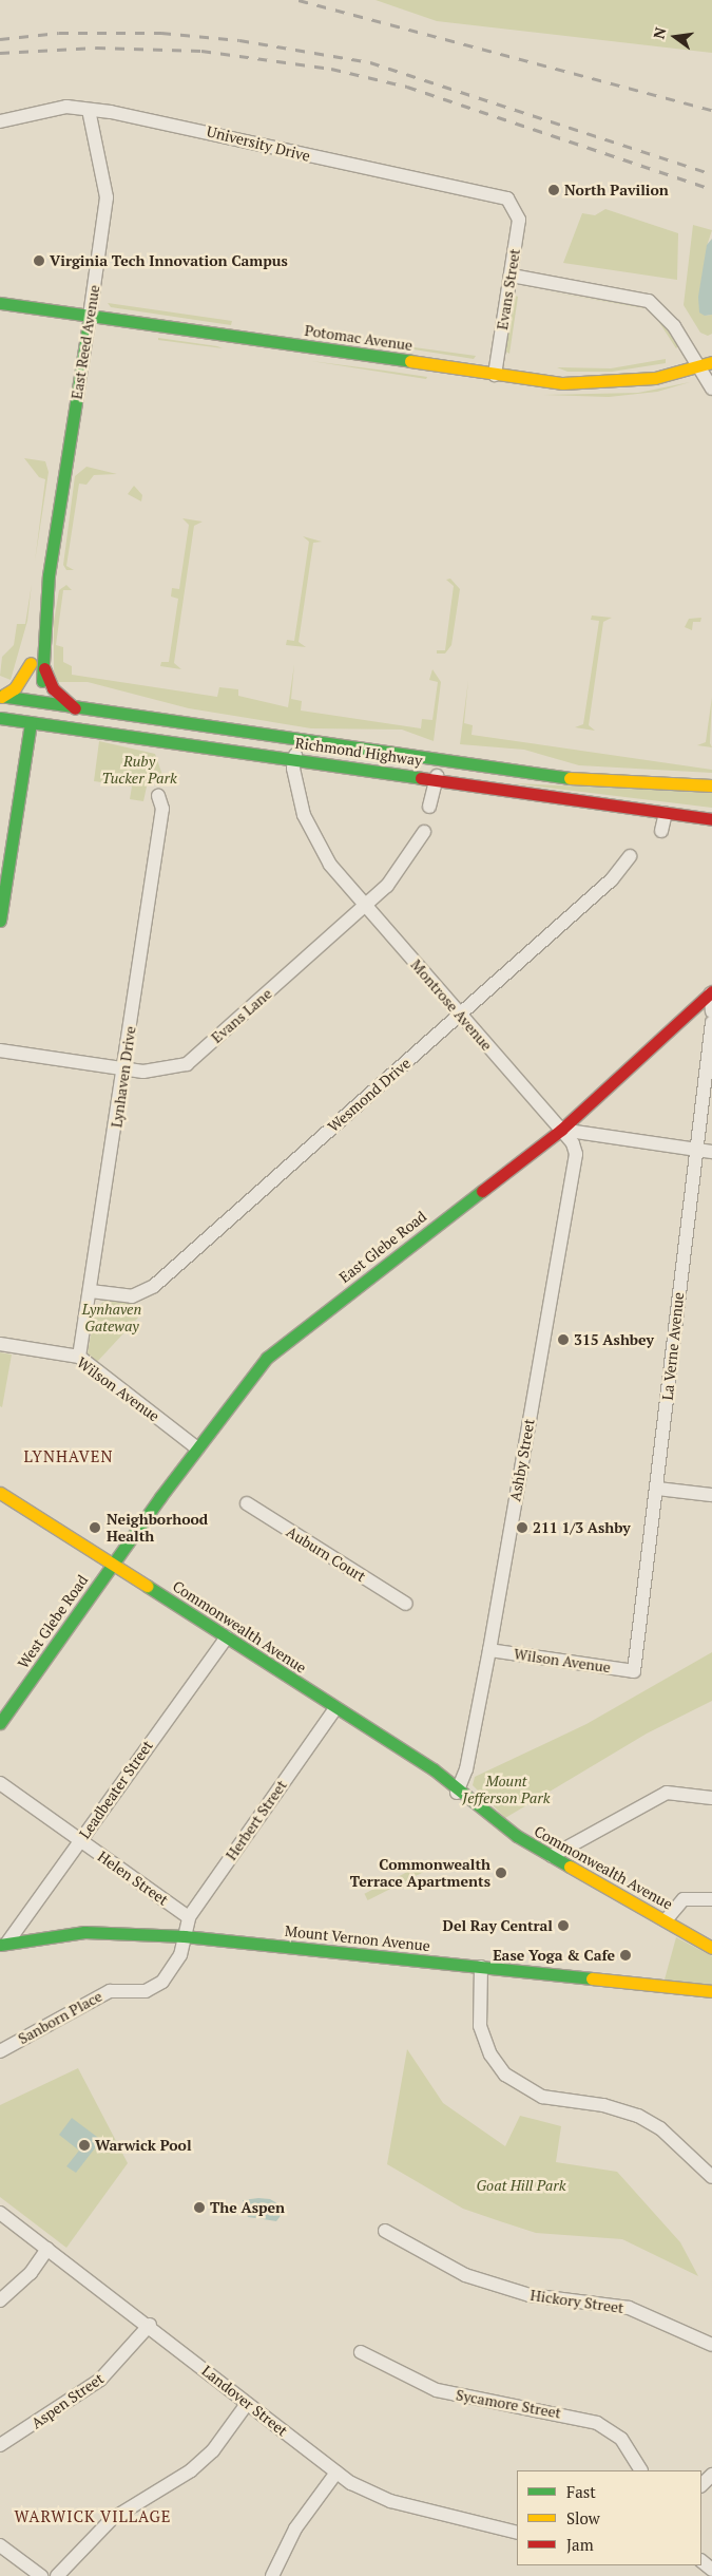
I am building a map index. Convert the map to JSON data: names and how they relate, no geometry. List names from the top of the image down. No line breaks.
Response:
{"streets":{"main road":["Potomac Avenue","East Reed Avenue","Richmond Highway","East Glebe Road","West Glebe Road","Commonwealth Avenue","Mount Vernon Avenue"],"street":["University Drive","Evans Street","Montrose Avenue","Evans Lane","Lynhaven Drive","Wesmond Drive","La Verne Avenue","Wilson Avenue","Ashby Street","Auburn Court","Leadbeater Street","Herbert Street","Helen Street","Sanborn Place","Hickory Street","Aspen Street","Landover Street","Sycamore Street"]},"crossings":[["University Drive","Evans Street"],["University Drive","East Reed Avenue"],["Evans Street","Potomac Avenue"],["Potomac Avenue","East Reed Avenue"],["East Reed Avenue","Richmond Highway"],["Richmond Highway","Montrose Avenue"],["Montrose Avenue","Evans Lane"],["Montrose Avenue","Wesmond Drive"],["Montrose Avenue","East Glebe Road"],["Montrose Avenue","Ashby Street"],["Evans Lane","Lynhaven Drive"],["Lynhaven Drive","Wesmond Drive"],["Lynhaven Drive","Wilson Avenue"],["East Glebe Road","Wilson Avenue"],["East Glebe Road","Ashby Street"],["East Glebe Road","West Glebe Road"],["East Glebe Road","Commonwealth Avenue"],["La Verne Avenue","Wilson Avenue"],["Wilson Avenue","Ashby Street"],["Ashby Street","Commonwealth Avenue"],["West Glebe Road","Commonwealth Avenue"],["Commonwealth Avenue","Leadbeater Street"],["Commonwealth Avenue","Herbert Street"],["Leadbeater Street","Helen Street"],["Leadbeater Street","Mount Vernon Avenue"],["Herbert Street","Helen Street"],["Herbert Street","Mount Vernon Avenue"],["Herbert Street","Sanborn Place"],["Mount Vernon Avenue","Sanborn Place"],["Aspen Street","Landover Street"]],"districts":["LYNHAVEN","WARWICK VILLAGE"],"parks":["Ruby Tucker Park","Lynhaven Gateway","Mount Jefferson Park","Goat Hill Park"],"places":["North Pavilion","Virginia Tech Innovation Campus","315 Ashbey","Neighborhood Health","211 1/3 Ashby","Commonwealth Terrace Apartments","Del Ray Central","Ease Yoga & Cafe","Warwick Pool","The Aspen"],"legend":["Fast","Slow","Jam"],"north":"left"}
